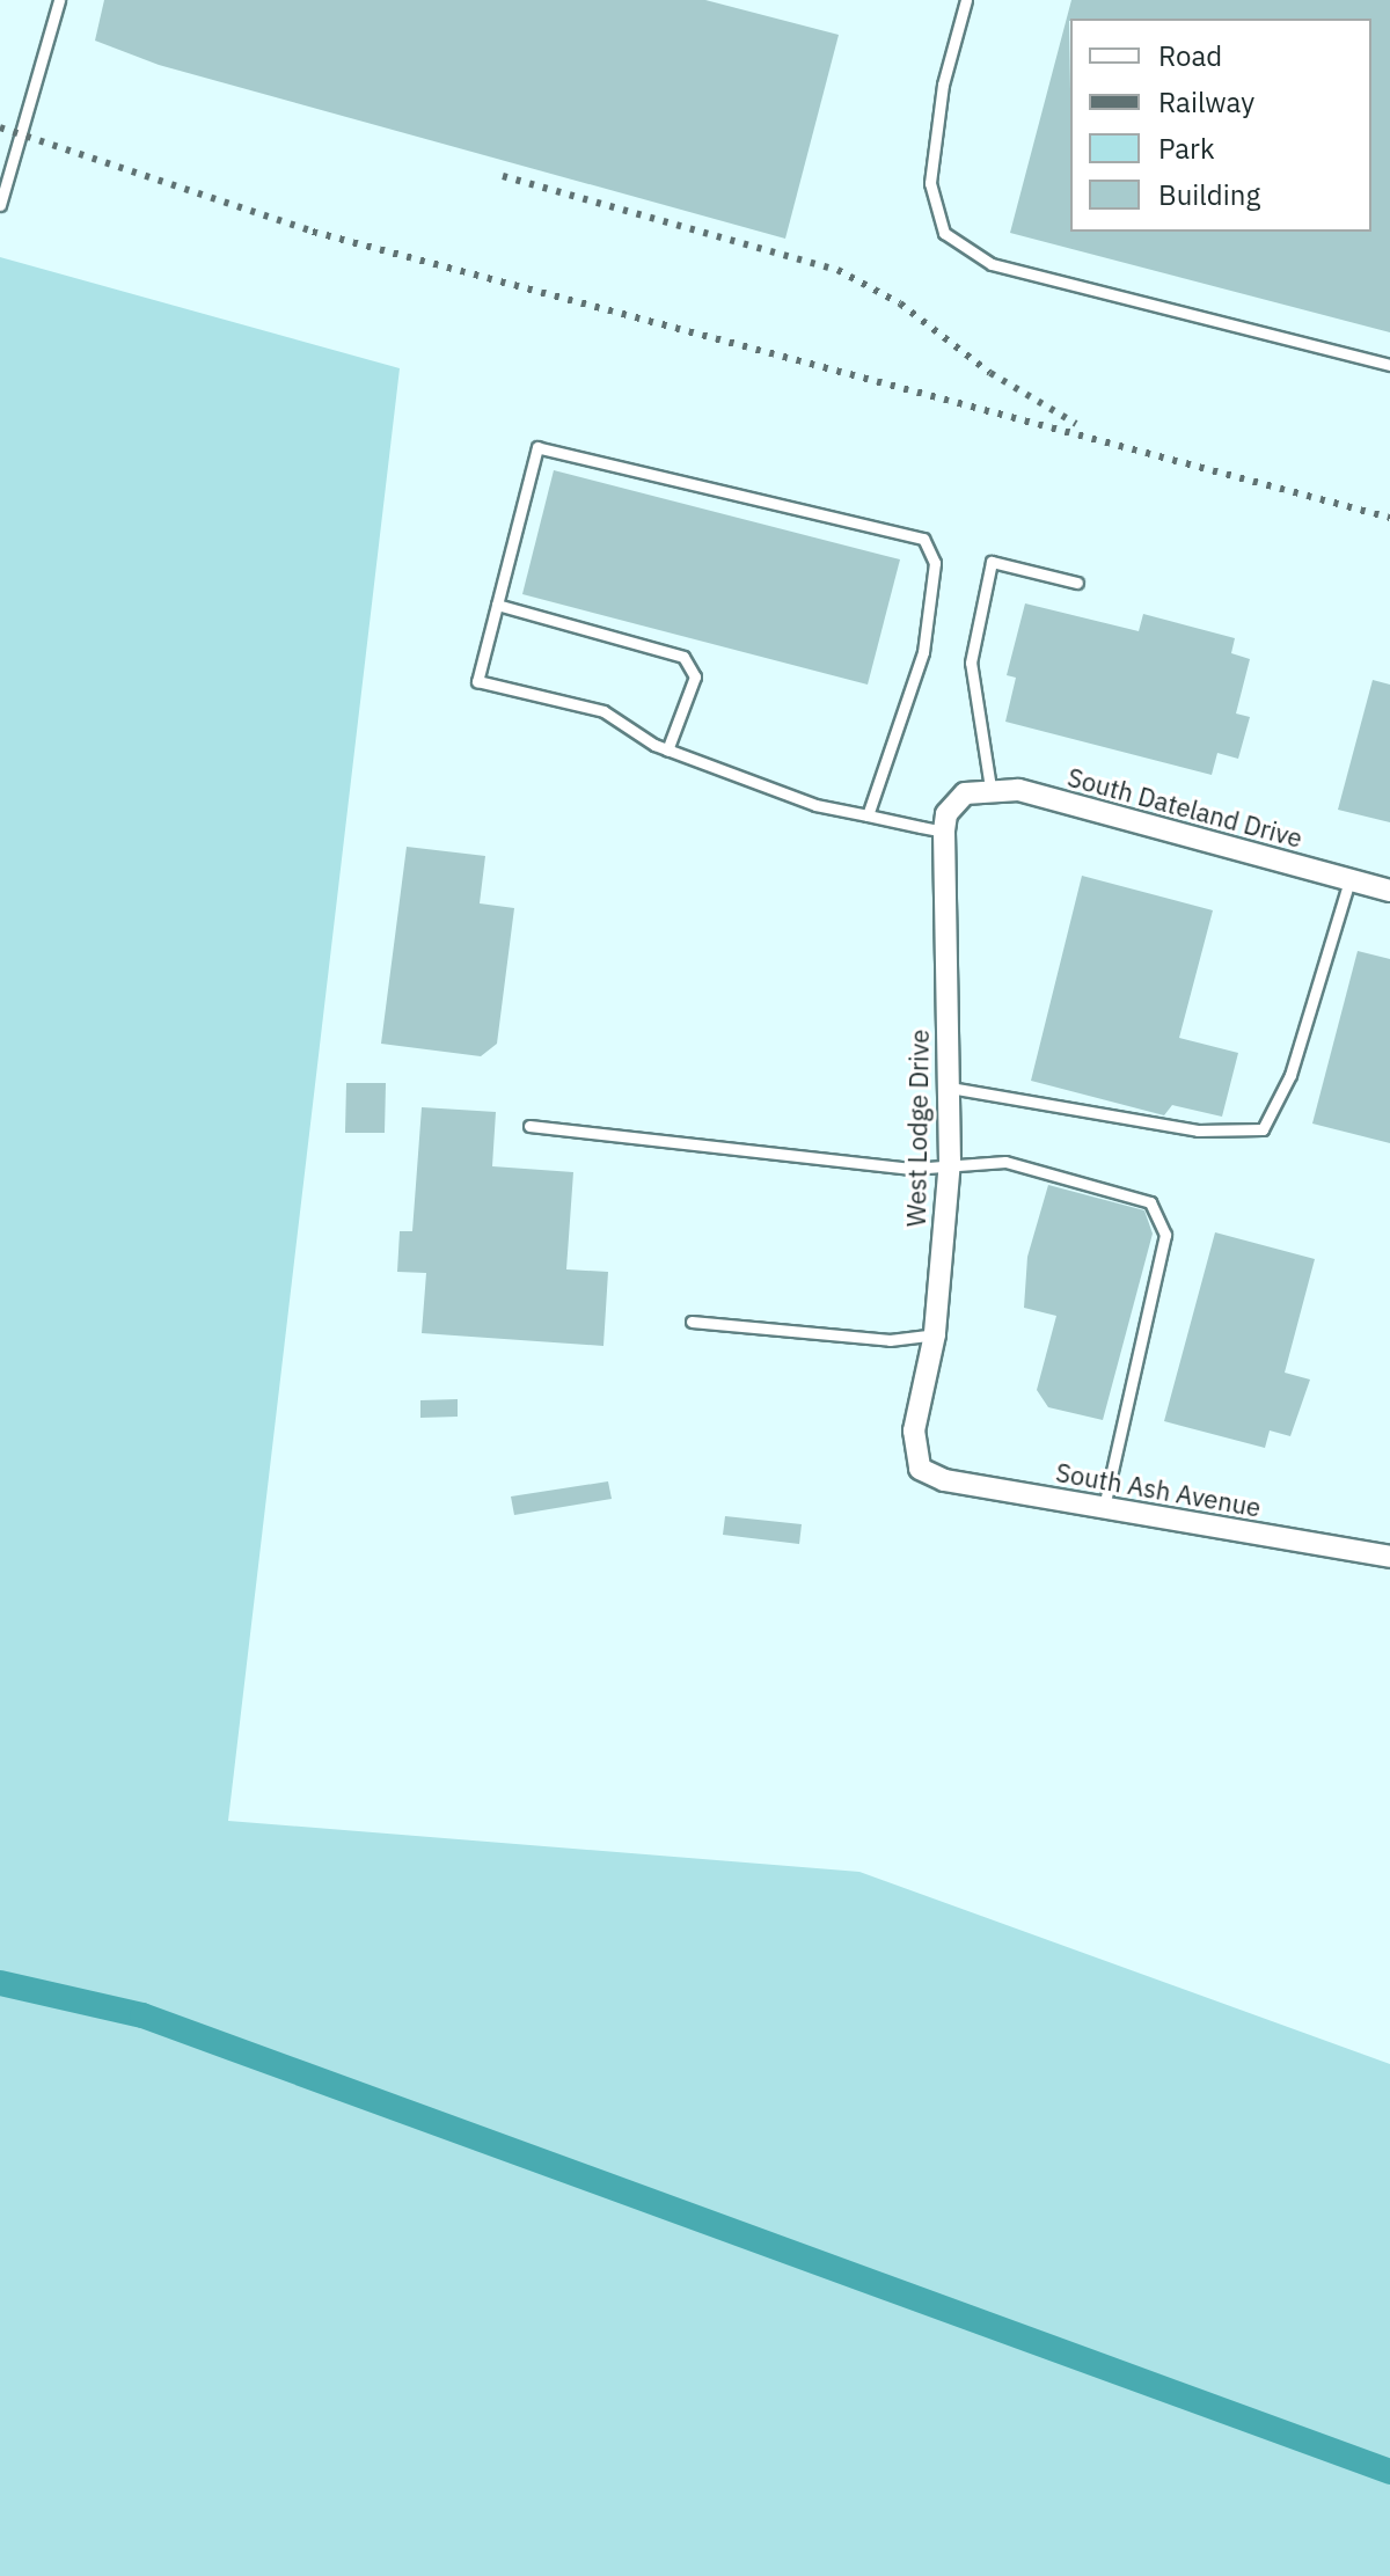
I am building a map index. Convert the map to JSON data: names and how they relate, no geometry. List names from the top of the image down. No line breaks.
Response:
{"streets":{"street":["South Dateland Drive","West Lodge Drive","South Ash Avenue"]},"crossings":[["South Dateland Drive","West Lodge Drive"],["West Lodge Drive","South Ash Avenue"]],"legend":["Road","Railway","Park","Building"]}
